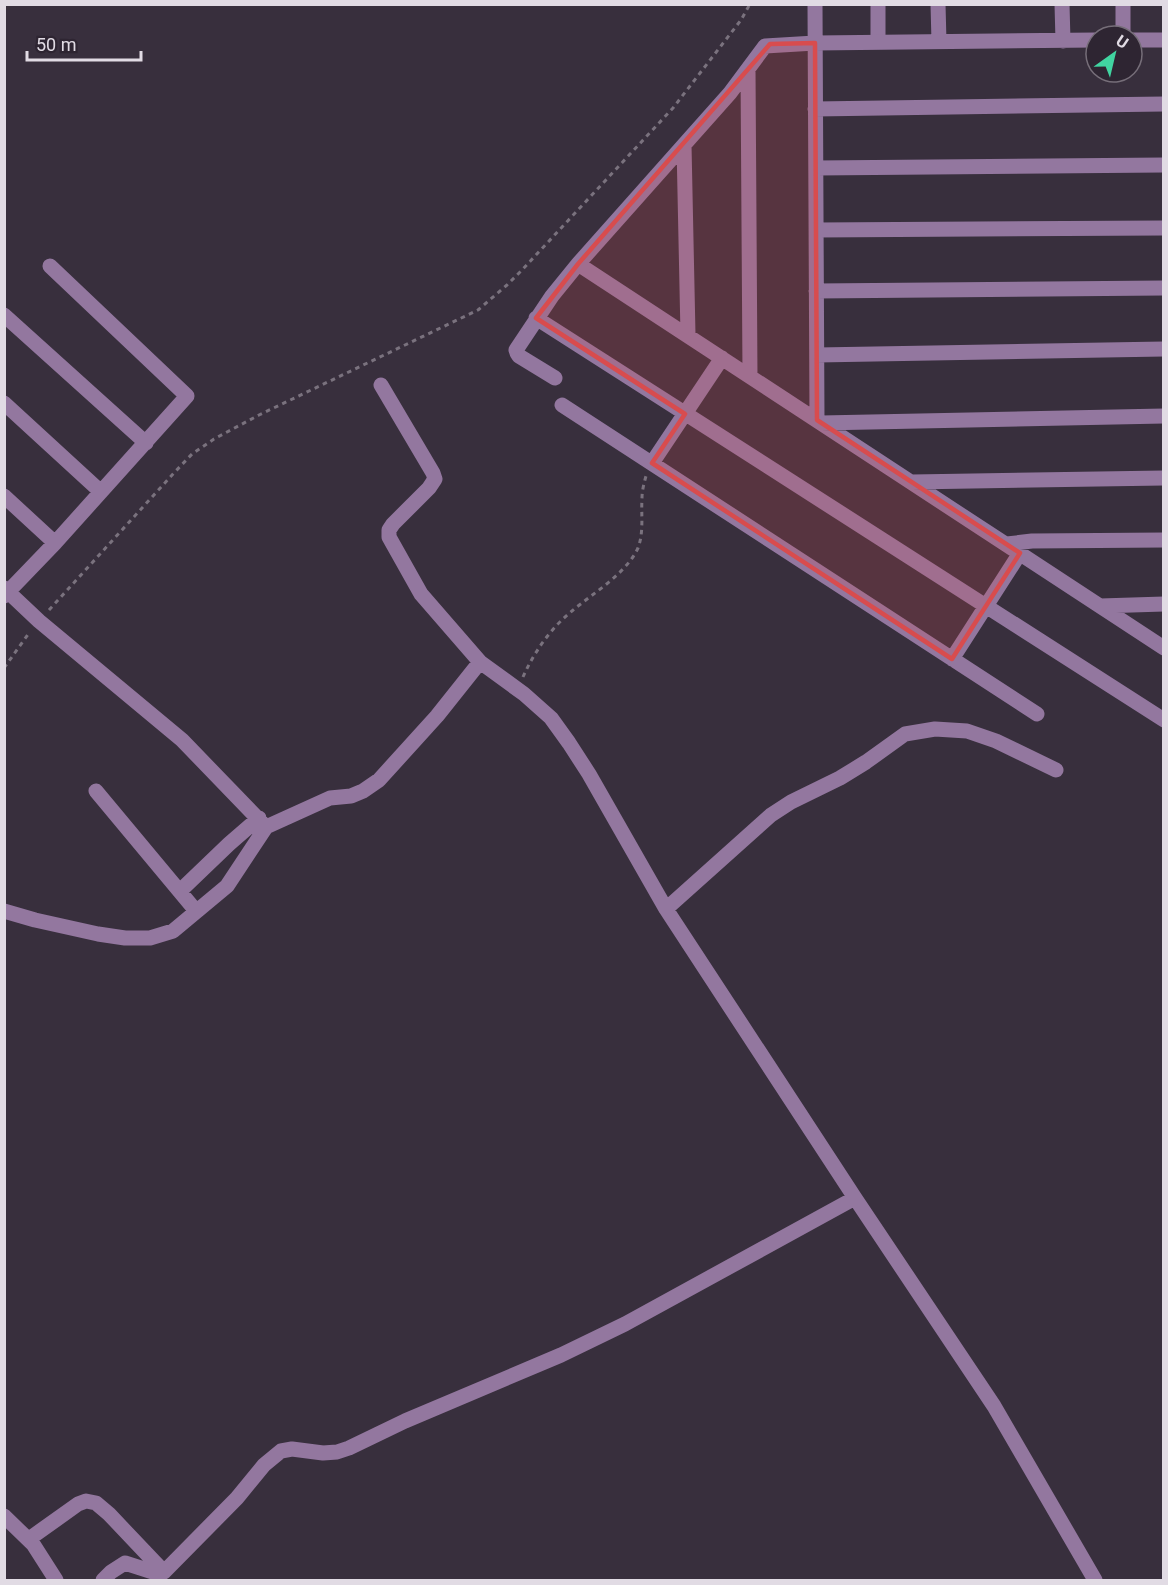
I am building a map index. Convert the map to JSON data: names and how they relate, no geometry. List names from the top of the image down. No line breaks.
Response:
{"scale_bar":"50 m","north":"top right"}
